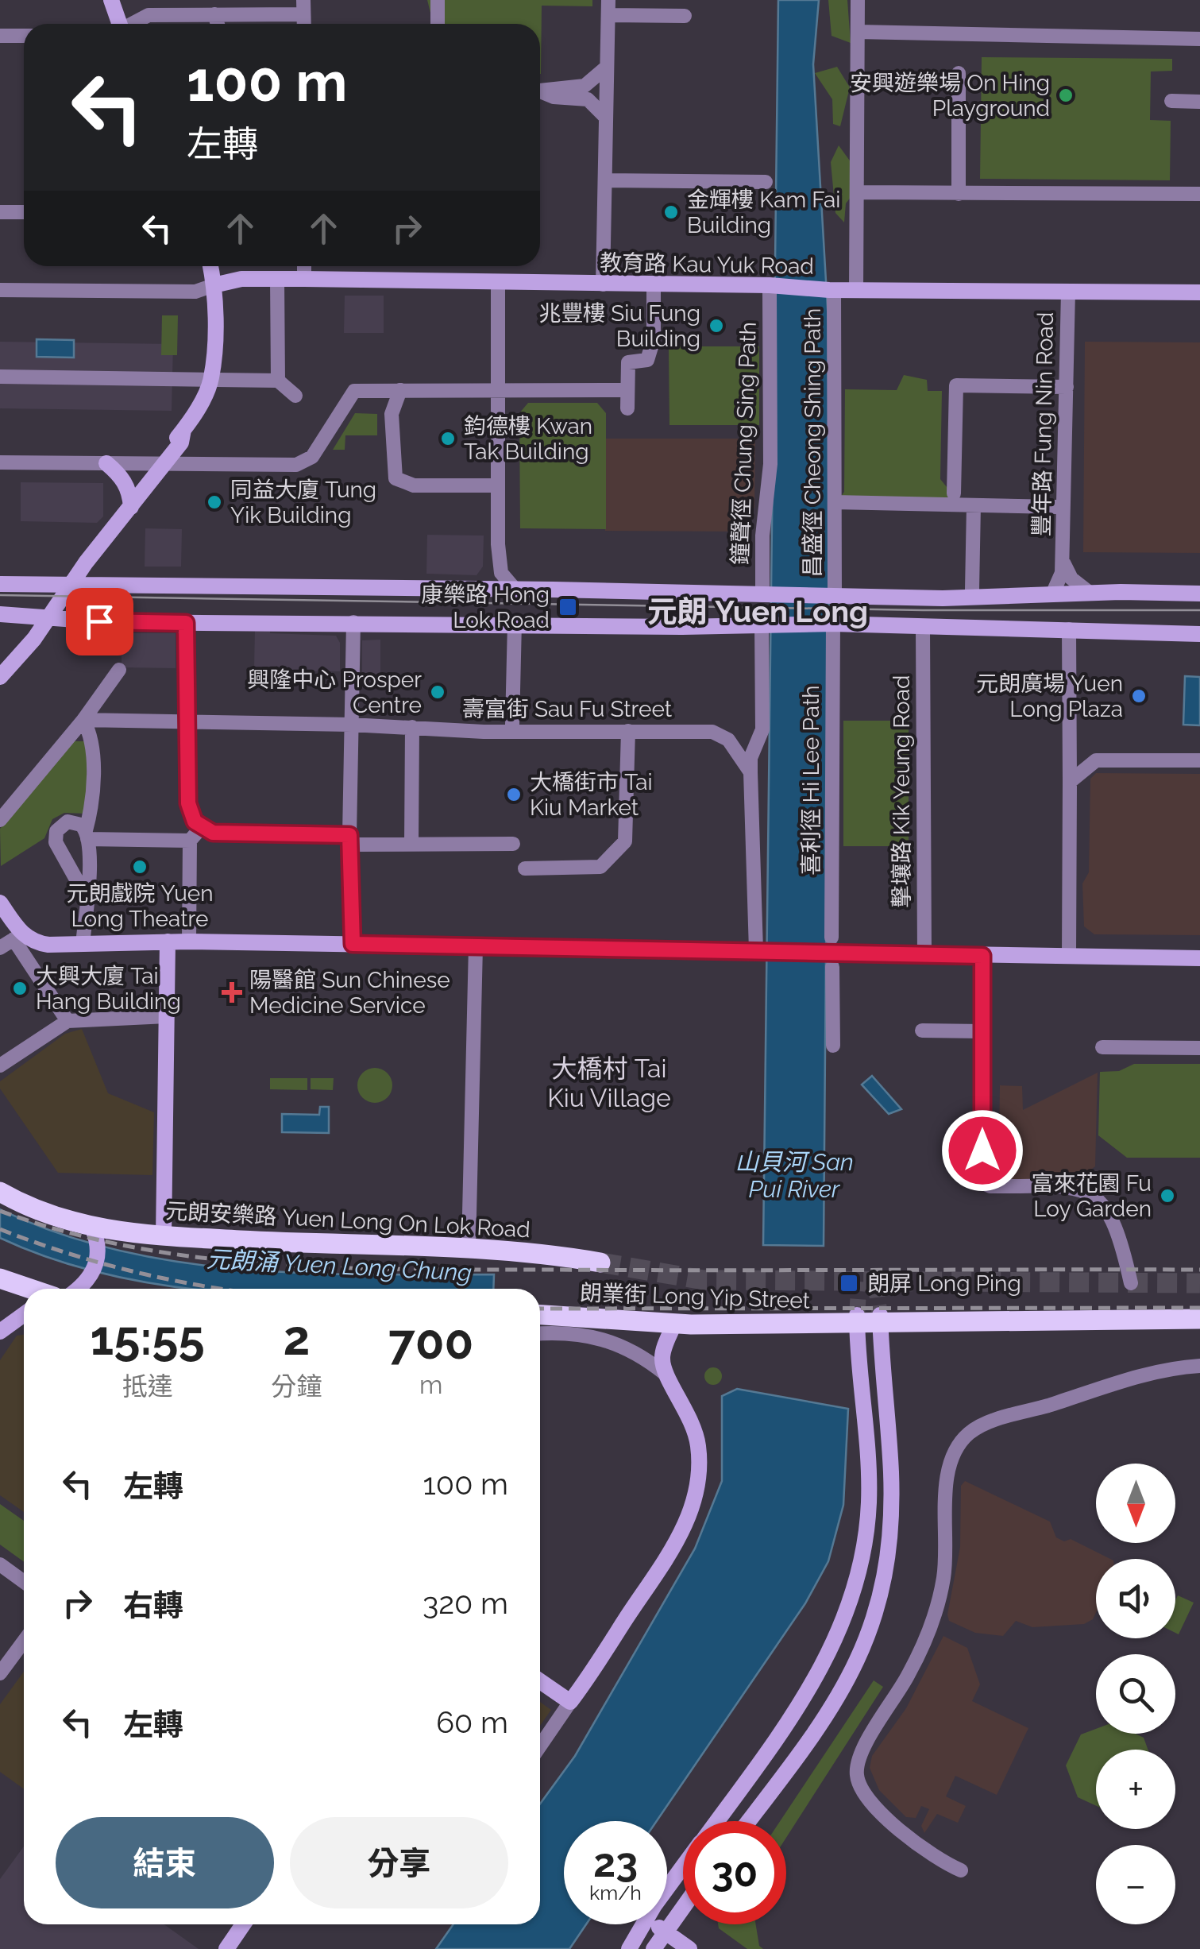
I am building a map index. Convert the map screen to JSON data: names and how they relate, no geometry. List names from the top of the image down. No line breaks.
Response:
{"streets":{"main road":["教育路 Kau Yuk Road","元朗安樂路 Yuen Long On Lok Road","朗業街 Long Yip Street"],"street":["豐年路 Fung Nin Road","昌盛徑 Cheong Shing Path","鐘聲徑 Chung Sing Path","壽富街 Sau Fu Street","喜利徑 Hi Lee Path","擊壤路 Kik Yeung Road"]},"crossings":[["教育路 Kau Yuk Road","豐年路 Fung Nin Road"],["教育路 Kau Yuk Road","昌盛徑 Cheong Shing Path"],["教育路 Kau Yuk Road","鐘聲徑 Chung Sing Path"]],"districts":["元朗 Yuen Long","大橋村 Tai Kiu Village"],"water":["山貝河 San Pui River","元朗涌 Yuen Long Chung"],"places":{"other":["安興遊樂場 On Hing Playground","金輝樓 Kam Fai Building","兆豐樓 Siu Fung Building","鈞德樓 Kwan Tak Building","同益大廈 Tung Yik Building","興隆中心 Prosper Centre","元朗廣場 Yuen Long Plaza","大橋街市 Tai Kiu Market","元朗戲院 Yuen Long Theatre","大興大廈 Tai Hang Building","富來花園 Fu Loy Garden"],"transit":["康樂路 Hong Lok Road","朗屏 Long Ping"],"health":["陽醫館 Sun Chinese Medicine Service"]},"north":"bottom","page":{"turn":["100 m","左轉"],"eta":["15:55","抵達","2","分鐘","700","m"],"list":[{"name":"左轉","value":"100 m"},{"name":"右轉","value":"320 m"},{"name":"左轉","value":"60 m"}],"map_buttons":["+","−"],"buttons":["結束","分享"],"speed":"23 km/h","limit":"30"}}
